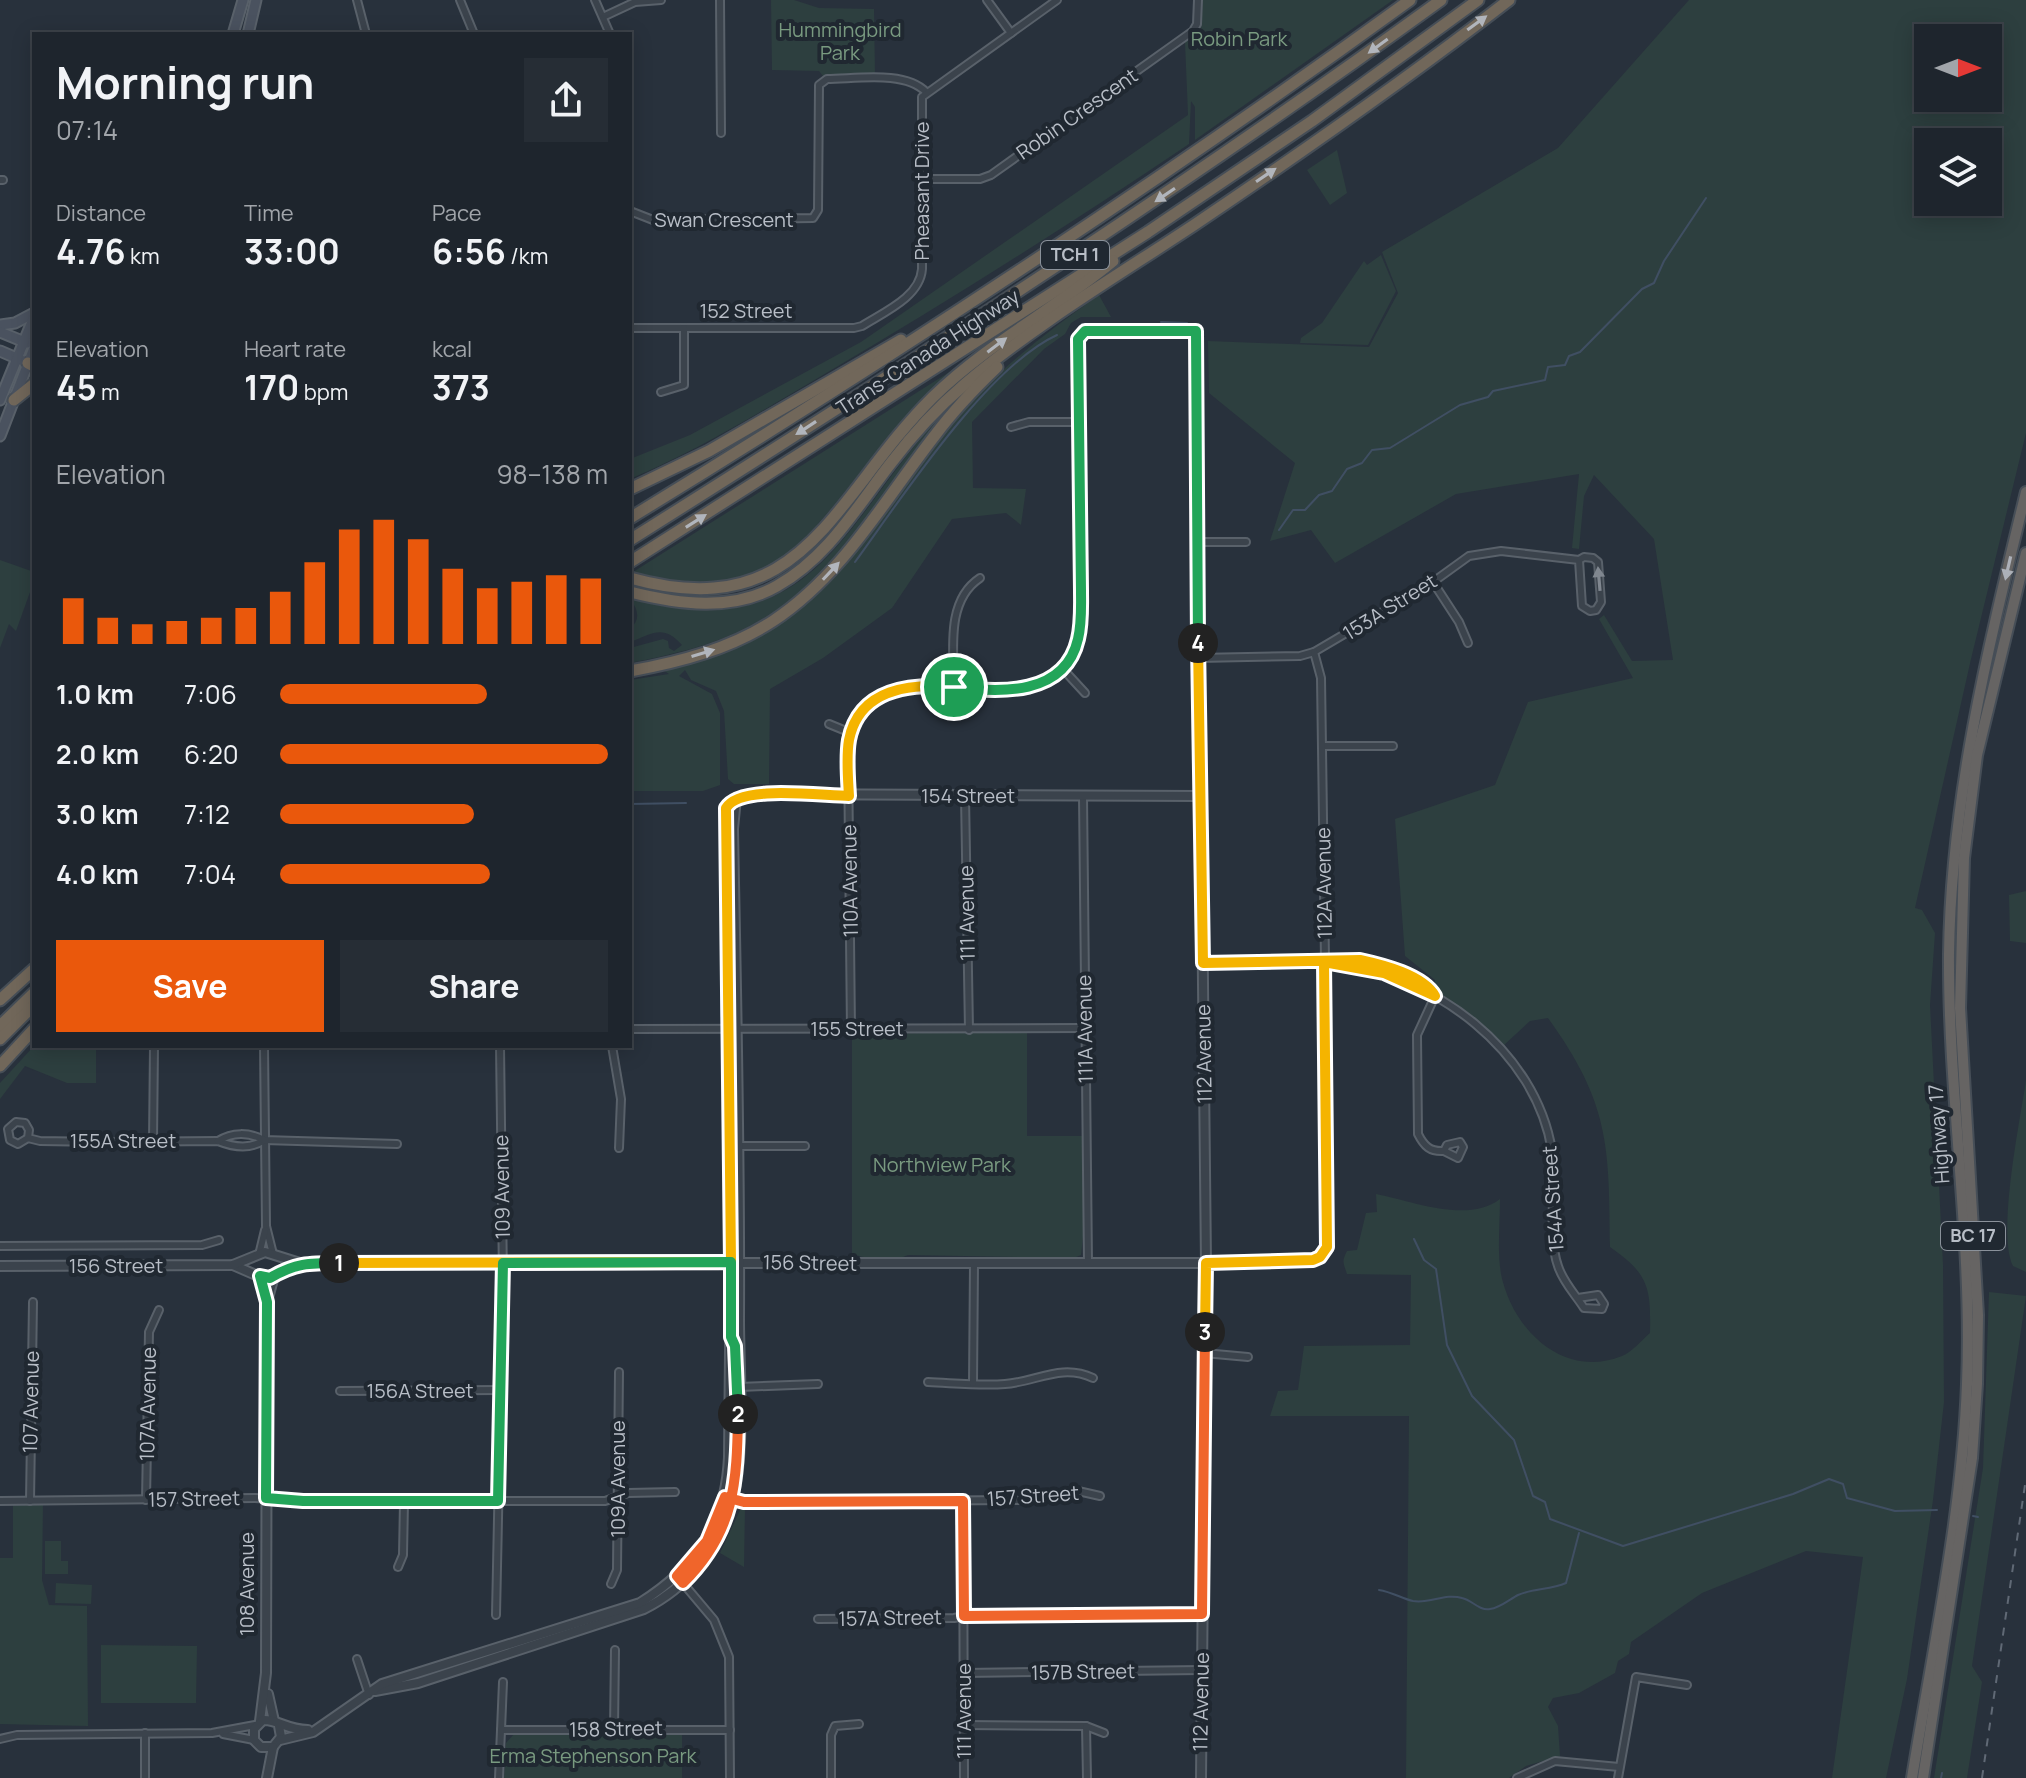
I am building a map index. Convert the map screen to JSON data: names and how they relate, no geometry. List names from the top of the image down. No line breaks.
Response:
{"streets":{"highway":["TCH 1","Trans-Canada Highway","Highway 17","BC 17"],"street":["Robin Crescent","Pheasant Drive","Swan Crescent","152 Street","153A Street","154 Street","110A Avenue","112A Avenue","111 Avenue","155 Street","111A Avenue","112 Avenue","155A Street","109 Avenue","154A Street","156 Street","156A Street","107 Avenue","107A Avenue","109A Avenue","157 Street","108 Avenue","157A Street","157B Street","158 Street"]},"crossings":[["Robin Crescent","Pheasant Drive"],["Pheasant Drive","Swan Crescent"],["Pheasant Drive","152 Street"],["153A Street","112A Avenue"],["153A Street","112 Avenue"],["154 Street","110A Avenue"],["154 Street","111 Avenue"],["154 Street","155 Street"],["154 Street","111A Avenue"],["154 Street","112 Avenue"],["110A Avenue","155 Street"],["112A Avenue","154A Street"],["112A Avenue","156 Street"],["111 Avenue","155 Street"],["111 Avenue","157 Street"],["111 Avenue","157A Street"],["111 Avenue","157B Street"],["155 Street","111A Avenue"],["111A Avenue","156 Street"],["112 Avenue","154A Street"],["112 Avenue","156 Street"],["112 Avenue","157A Street"],["112 Avenue","157B Street"],["109 Avenue","156 Street"],["109 Avenue","156A Street"],["109 Avenue","157 Street"],["156 Street","108 Avenue"],["107 Avenue","157 Street"],["107A Avenue","157 Street"],["109A Avenue","157 Street"],["157 Street","108 Avenue"]],"parks":["Hummingbird Park","Robin Park","Northview Park","Erma Stephenson Park"],"north":"right","page":{"heading":["Morning run","07:14"],"stats":[["Distance","4.76 km"],["Time","33:00"],["Pace","6:56 /km"],["Elevation","45 m"],["Heart rate","170 bpm"],["kcal","373"]],"chart":["Elevation","98–138 m"],"pins":["4","1","3","2"],"list":[{"name":"1.0 km","note":"7:06"},{"name":"2.0 km","note":"6:20"},{"name":"3.0 km","note":"7:12"},{"name":"4.0 km","note":"7:04"}],"buttons":["Save","Share"]}}
